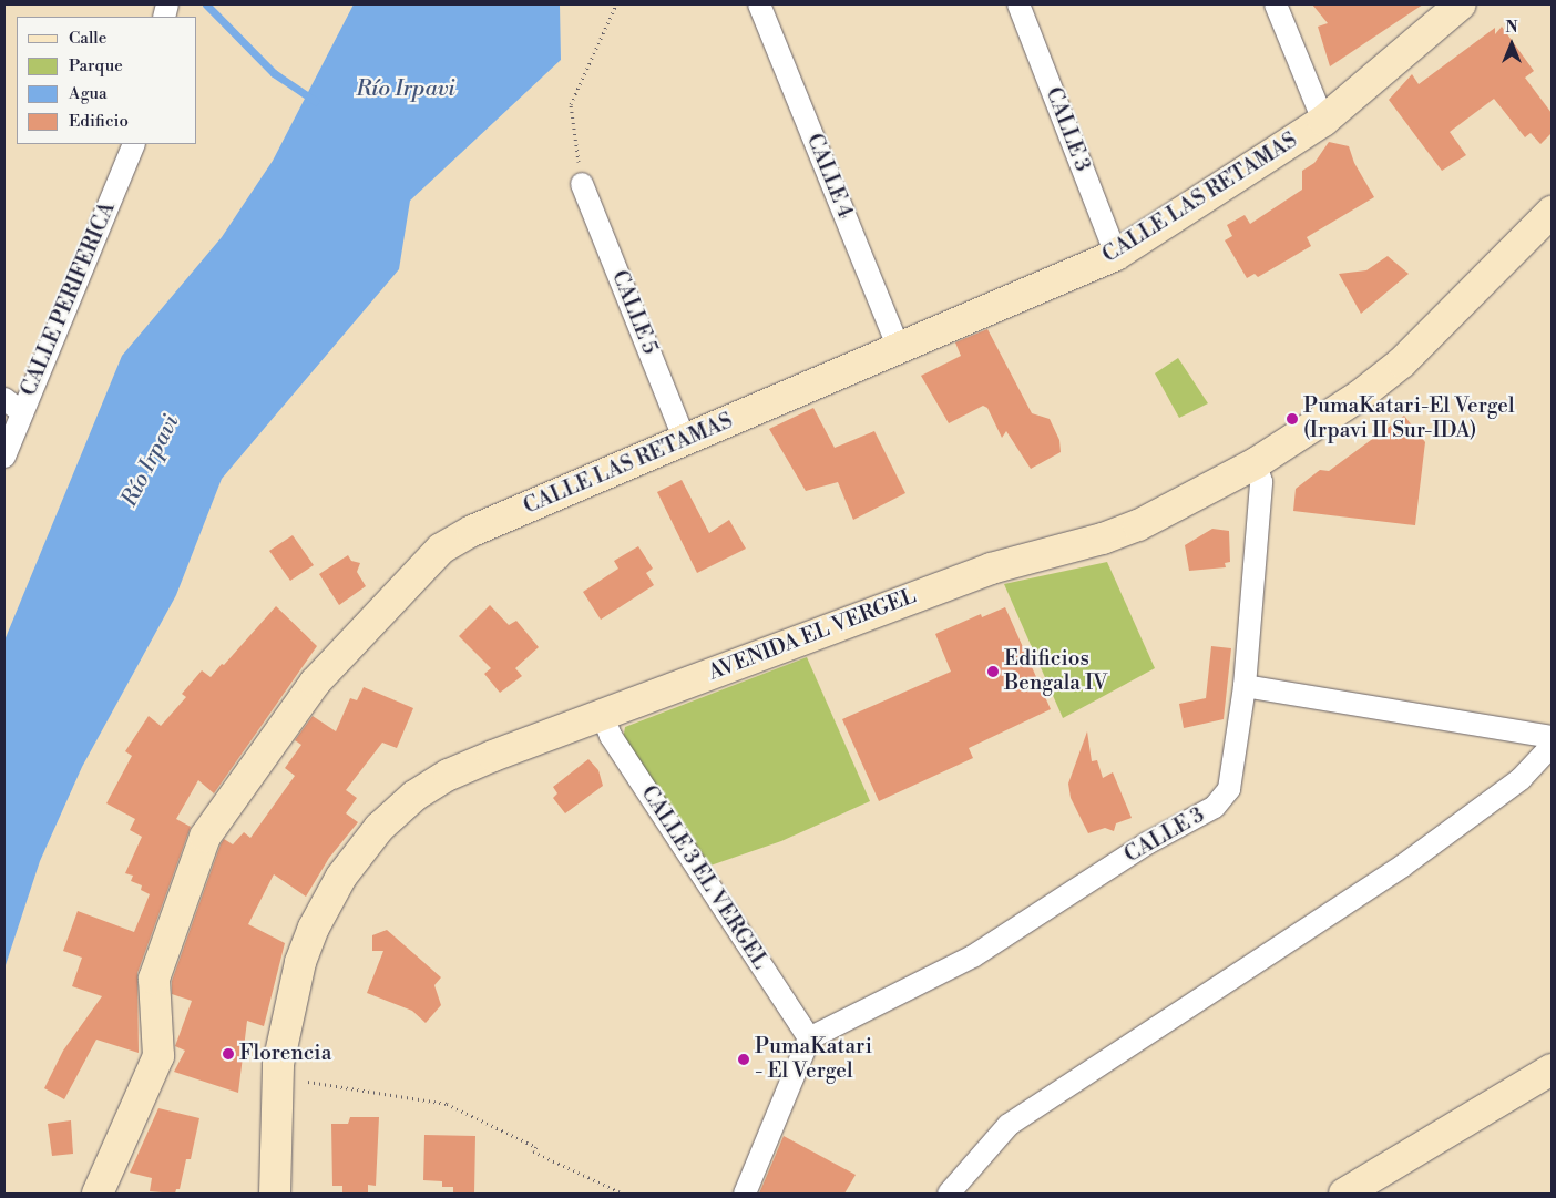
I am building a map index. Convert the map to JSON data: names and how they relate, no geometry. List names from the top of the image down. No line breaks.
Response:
{"streets":{"street":["CALLE 3","CALLE 4","CALLE LAS RETAMAS","CALLE PERIFERICA","CALLE 5","AVENIDA EL VERGEL","CALLE 3 EL VERGEL"]},"crossings":[["CALLE 3","CALLE LAS RETAMAS"],["CALLE 3","AVENIDA EL VERGEL"],["CALLE 3","CALLE 3 EL VERGEL"],["CALLE 4","CALLE LAS RETAMAS"],["CALLE LAS RETAMAS","CALLE 5"],["AVENIDA EL VERGEL","CALLE 3 EL VERGEL"]],"water":["Río Irpavi"],"places":["PumaKatari-El Vergel (Irpavi II Sur-IDA)","Edificios Bengala IV","Florencia","PumaKatari - El Vergel"],"legend":["Calle","Parque","Agua","Edificio"],"north":"top"}
